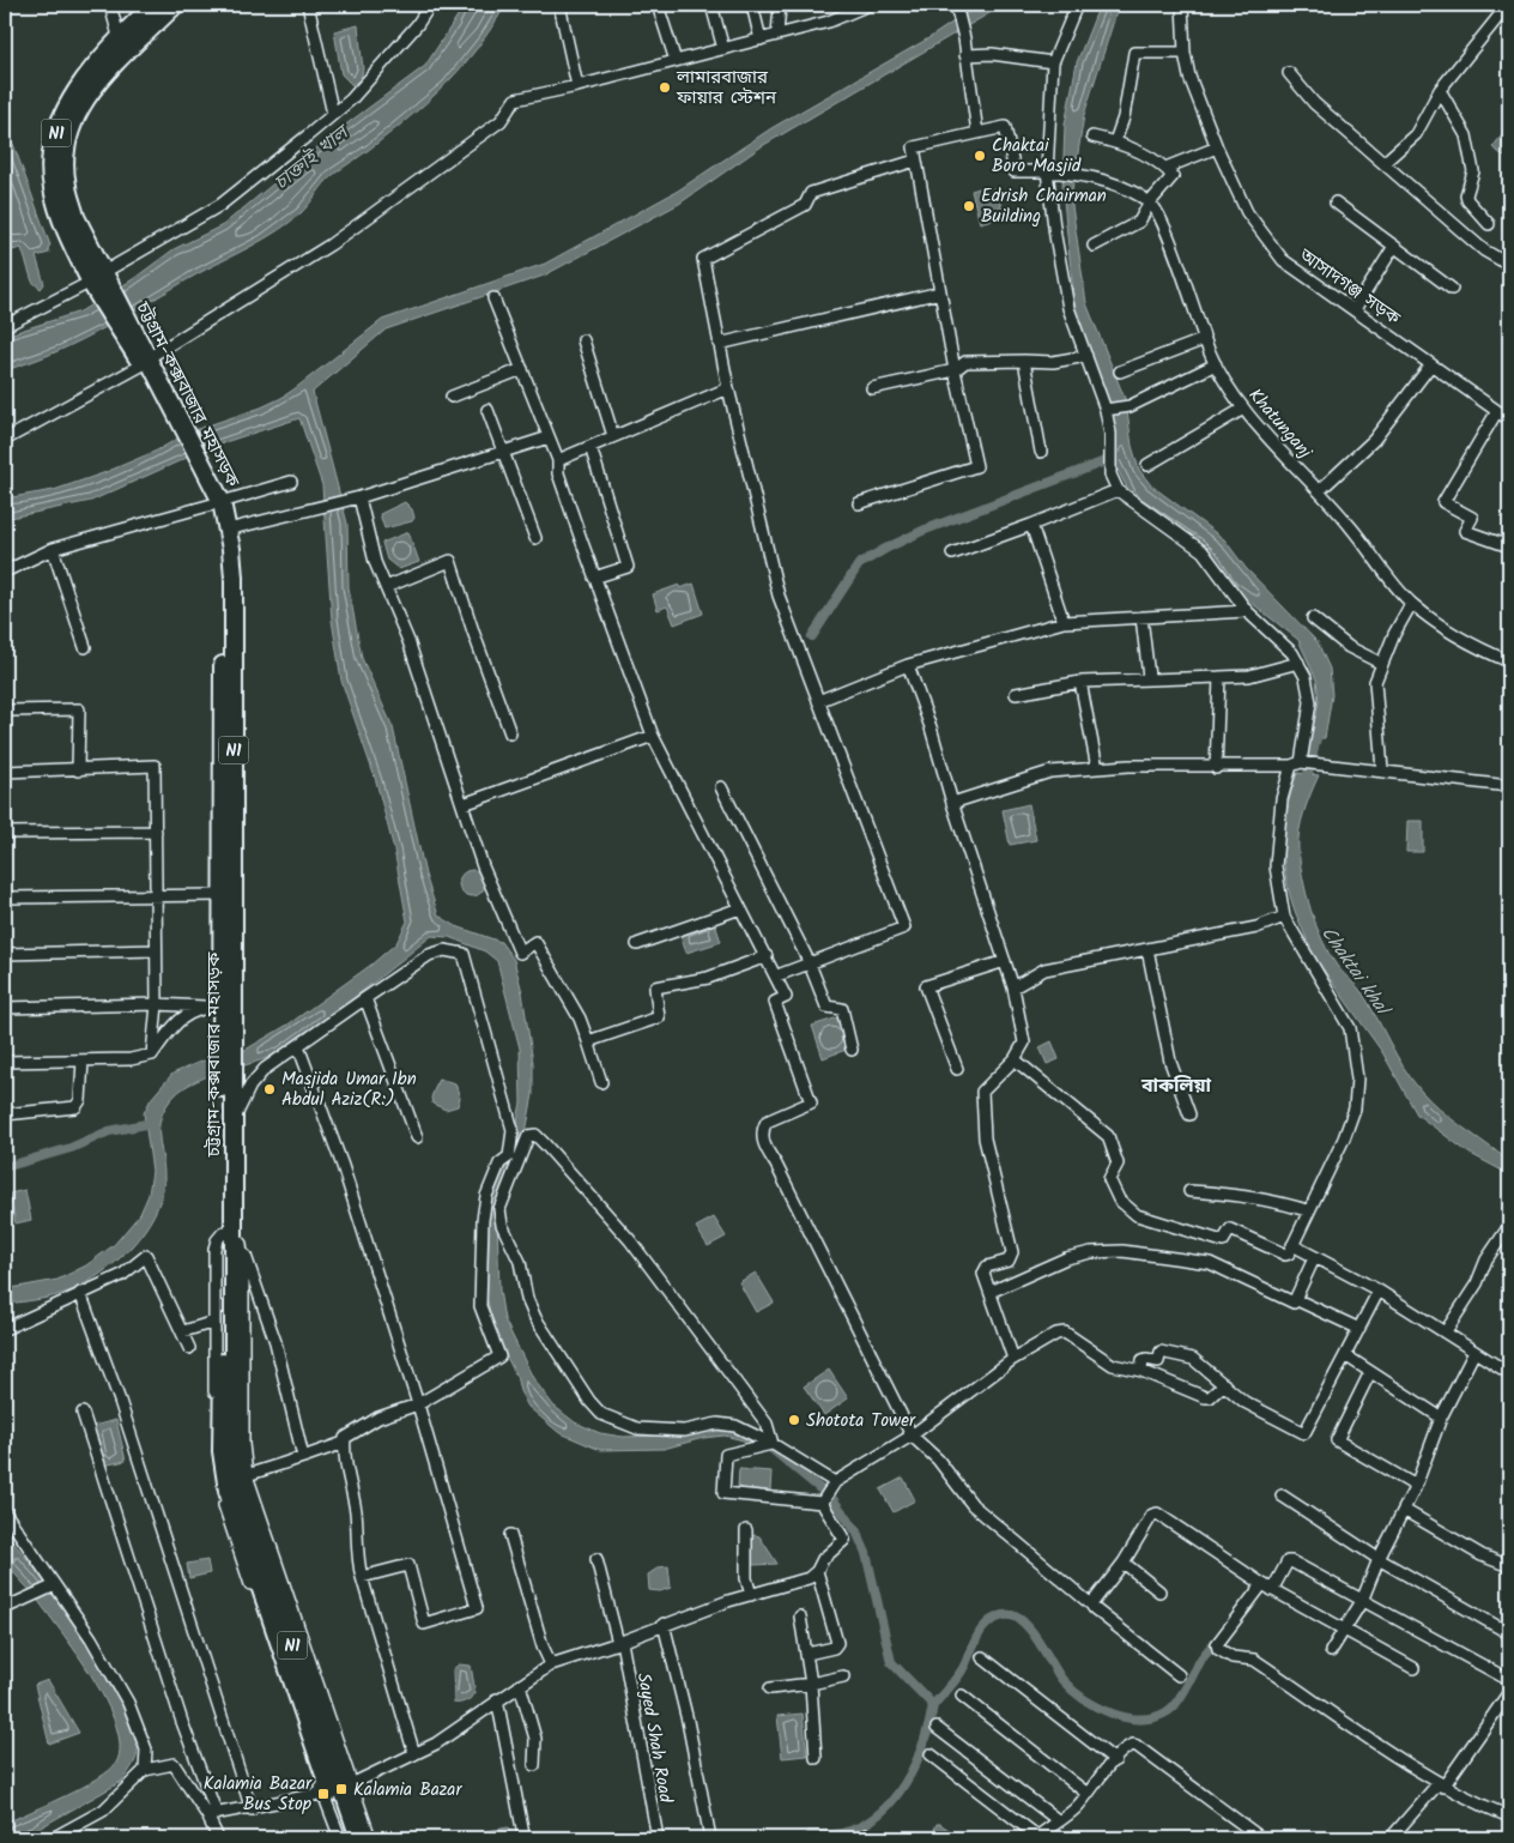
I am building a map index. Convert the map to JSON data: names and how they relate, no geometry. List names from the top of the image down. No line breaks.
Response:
{"streets":{"highway":["N1","চট্টগ্রাম-কক্সবাজার মহাসড়ক"],"street":["আসাদগঞ্জ সড়ক","Khatunganj","Sayed Shah Road"]},"crossings":[["N1","চট্টগ্রাম-কক্সবাজার মহাসড়ক"]],"districts":["বাকলিয়া"],"water":["চাক্তাই খাল","Chaktai khal"],"places":{"other":["লামারবাজার ফায়ার স্টেশন","Chaktai Boro Masjid","Edrish Chairman Building","Masjida Umar Ibn Abdul Aziz(R:)","Shotota Tower"],"transit":["Kalamia Bazar","Kalamia Bazar Bus Stop"]}}
